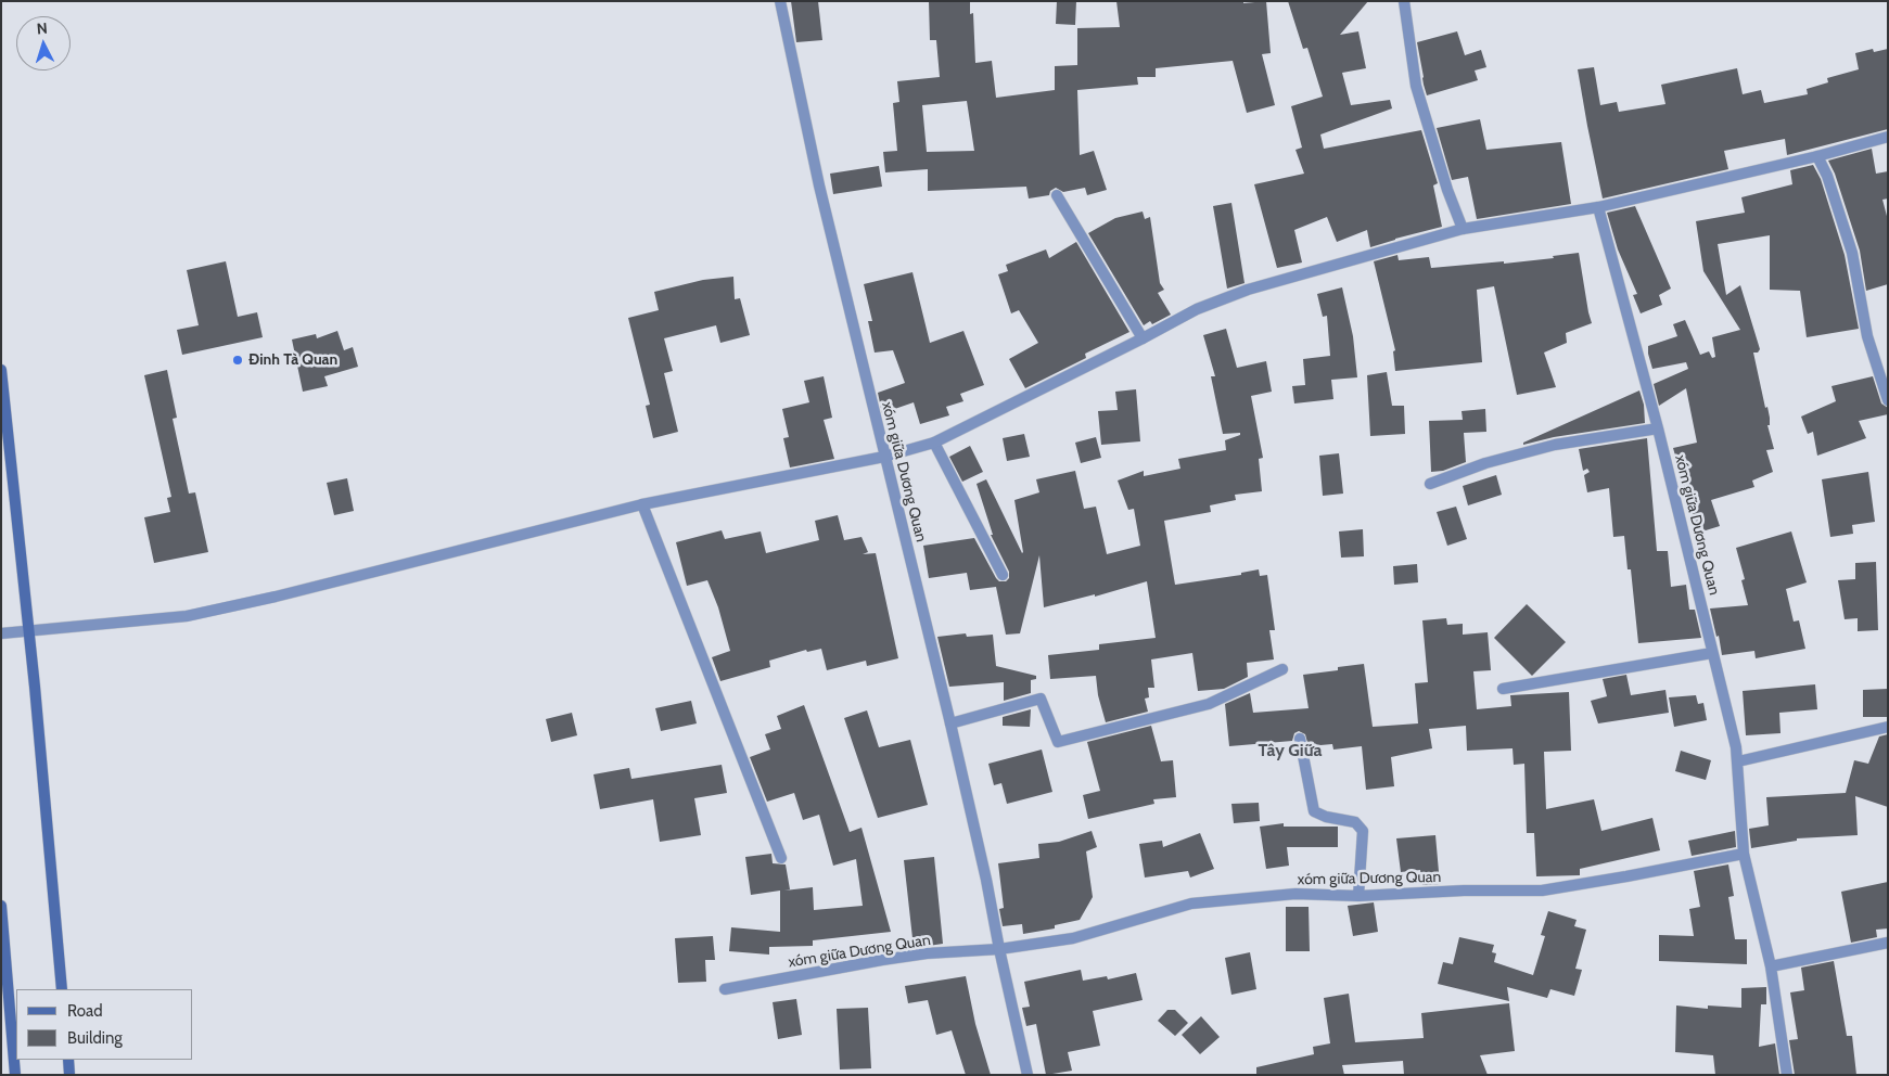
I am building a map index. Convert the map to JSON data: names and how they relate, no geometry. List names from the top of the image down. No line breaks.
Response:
{"streets":{"street":["xóm giữa Dương Quan"]},"districts":["Tây Giữa"],"places":["Đinh Tà Quan"],"legend":["Road","Building"],"north":"top"}
